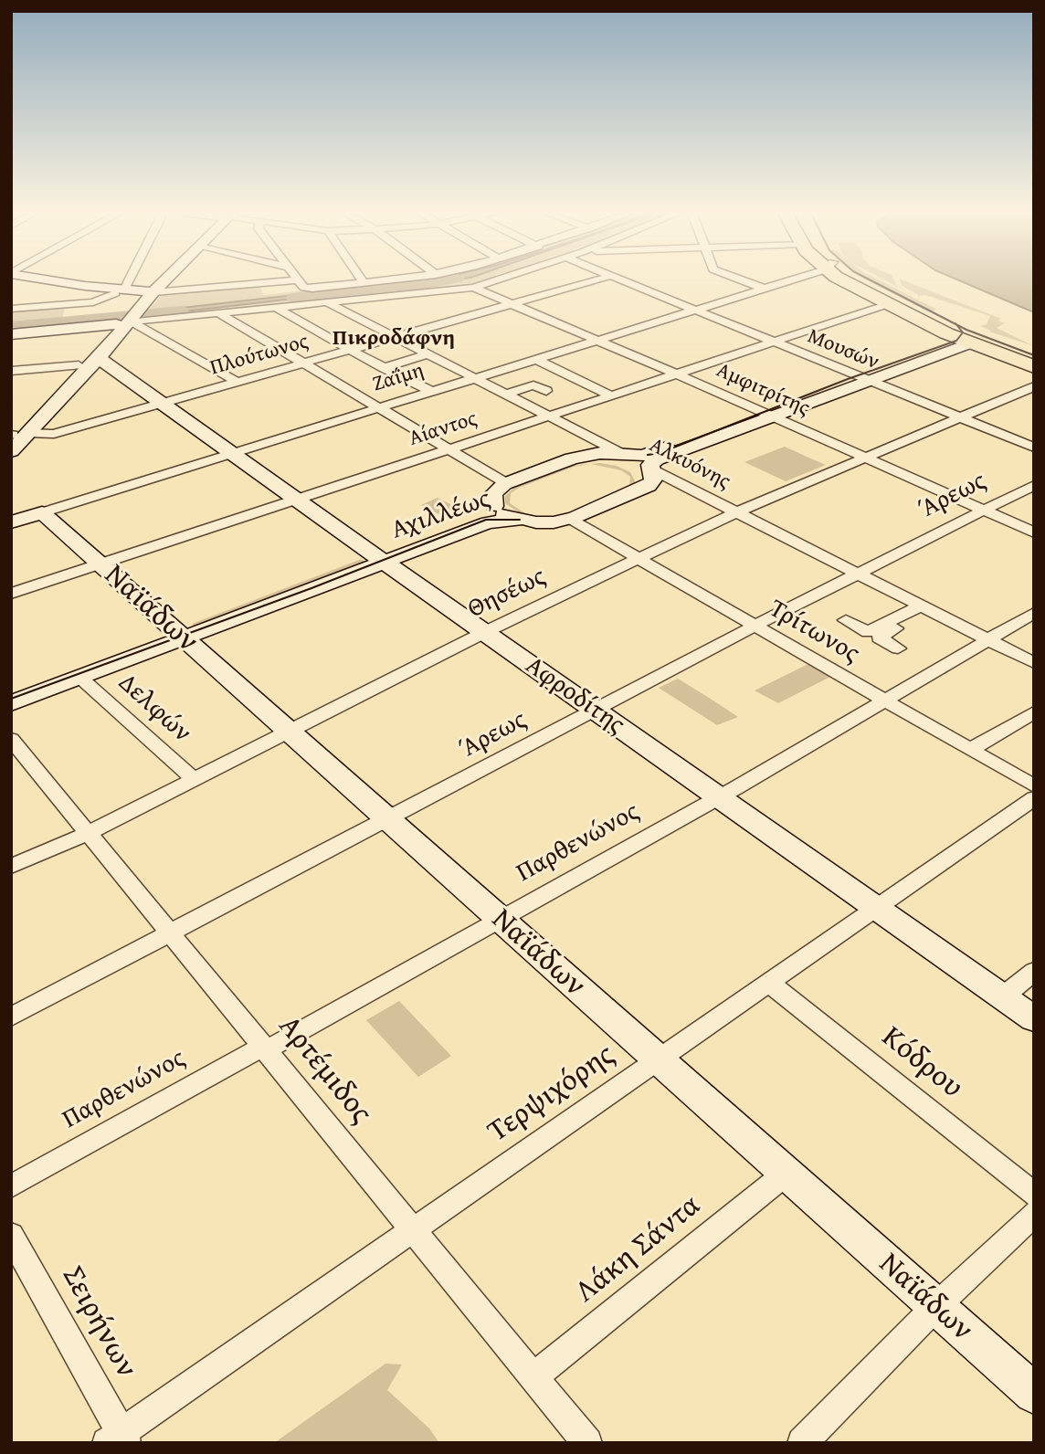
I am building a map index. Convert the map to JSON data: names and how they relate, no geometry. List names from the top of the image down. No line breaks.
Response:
{"streets":{"main road":["Ζαΐμη","Αχιλλέως","Ναϊάδων","Αφροδίτης"],"street":["Μουσών","Πλούτωνος","Αμφιτρίτης","Αίαντος","Αλκυόνης","Άρεως","Θησέως","Τρίτωνος","Δελφών","Παρθενώνος","Κόδρου","Αρτέμιδος","Τερψιχόρης","Λάκη Σάντα","Σειρήνων"]},"crossings":[["Μουσών","Ζαΐμη"],["Μουσών","Αίαντος"],["Μουσών","Θησέως"],["Πλούτωνος","Αμφιτρίτης"],["Πλούτωνος","Αλκυόνης"],["Πλούτωνος","Αφροδίτης"],["Ζαΐμη","Αμφιτρίτης"],["Ζαΐμη","Αλκυόνης"],["Ζαΐμη","Ναϊάδων"],["Ζαΐμη","Αφροδίτης"],["Αμφιτρίτης","Αίαντος"],["Αμφιτρίτης","Άρεως"],["Αμφιτρίτης","Θησέως"],["Αίαντος","Αλκυόνης"],["Αίαντος","Ναϊάδων"],["Αίαντος","Αφροδίτης"],["Αλκυόνης","Άρεως"],["Αλκυόνης","Θησέως"],["Αλκυόνης","Παρθενώνος"],["Άρεως","Ναϊάδων"],["Άρεως","Τρίτωνος"],["Άρεως","Αφροδίτης"],["Άρεως","Αρτέμιδος"],["Αχιλλέως","Ναϊάδων"],["Αχιλλέως","Αφροδίτης"],["Αχιλλέως","Δελφών"],["Θησέως","Ναϊάδων"],["Θησέως","Τρίτωνος"],["Θησέως","Αφροδίτης"],["Θησέως","Δελφών"],["Θησέως","Αρτέμιδος"],["Ναϊάδων","Παρθενώνος"],["Ναϊάδων","Τερψιχόρης"],["Ναϊάδων","Λάκη Σάντα"],["Τρίτωνος","Παρθενώνος"],["Αφροδίτης","Παρθενώνος"],["Αφροδίτης","Τερψιχόρης"],["Παρθενώνος","Αρτέμιδος"],["Κόδρου","Τερψιχόρης"],["Αρτέμιδος","Τερψιχόρης"],["Αρτέμιδος","Λάκη Σάντα"],["Τερψιχόρης","Σειρήνων"]],"districts":["Πικροδάφνη"]}
